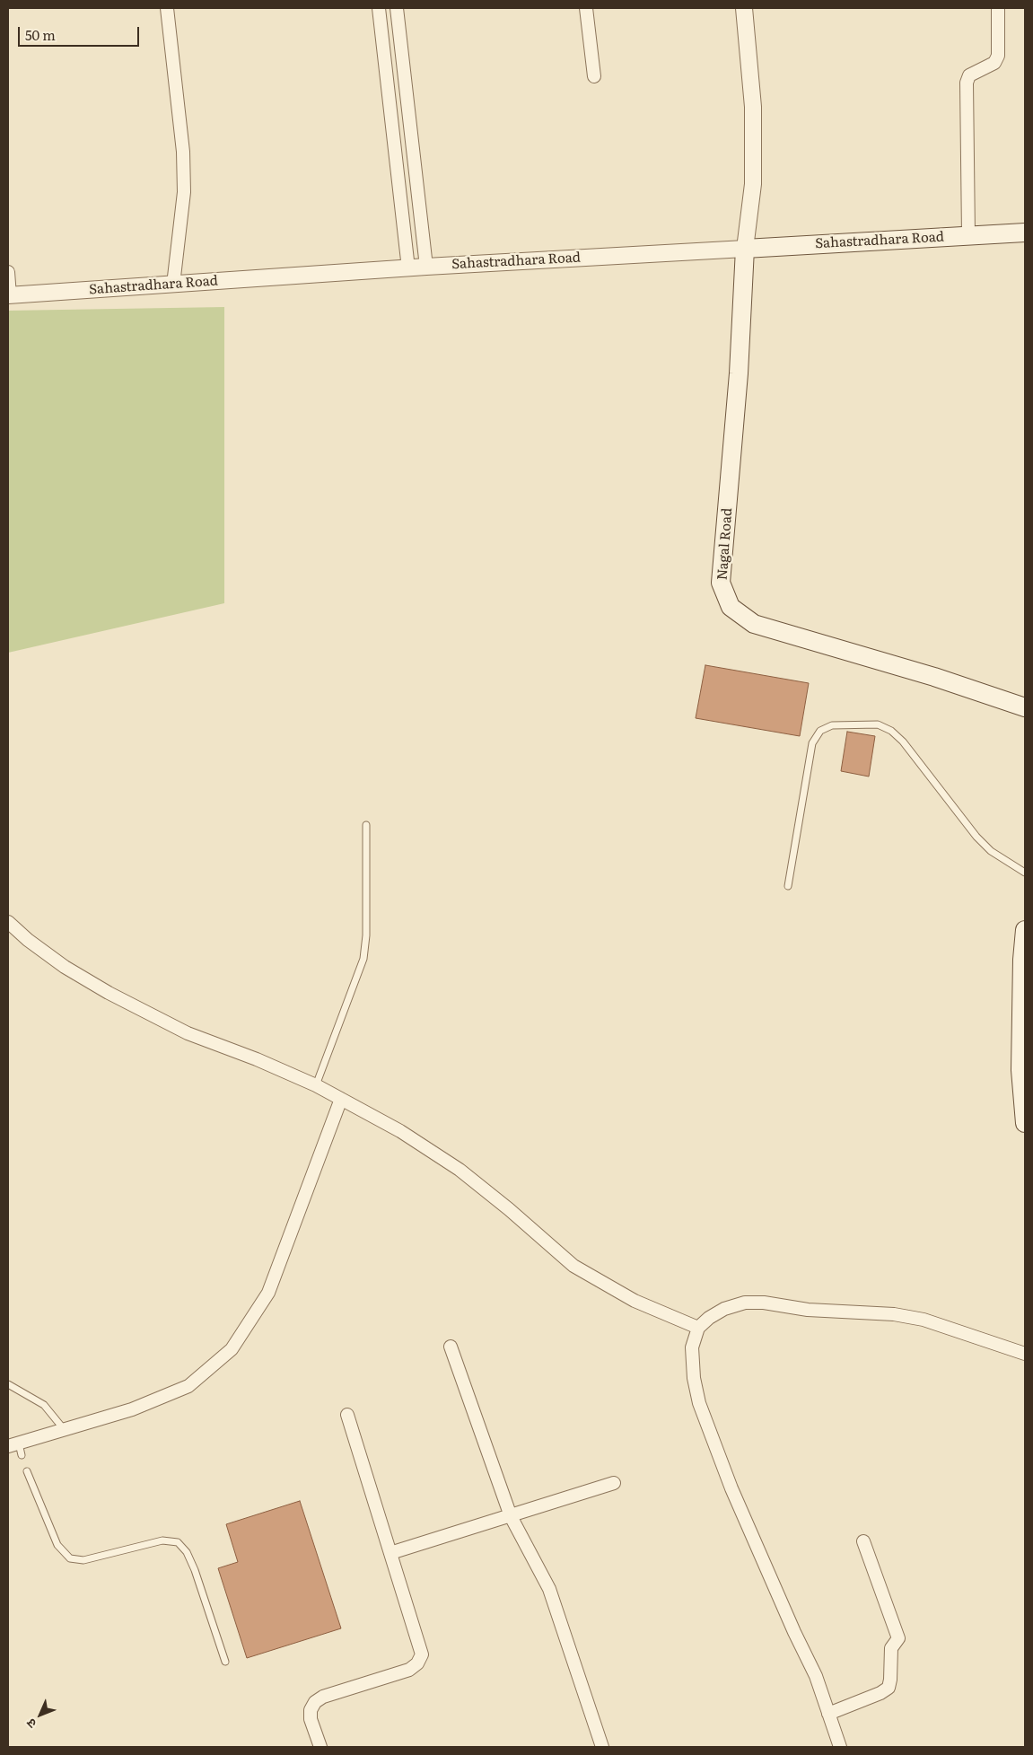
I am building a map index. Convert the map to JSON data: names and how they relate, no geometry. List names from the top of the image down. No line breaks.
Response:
{"streets":{"main road":["Sahastradhara Road","Nagal Road"]},"crossings":[["Sahastradhara Road","Nagal Road"]],"scale_bar":"50 m","north":"bottom left"}
